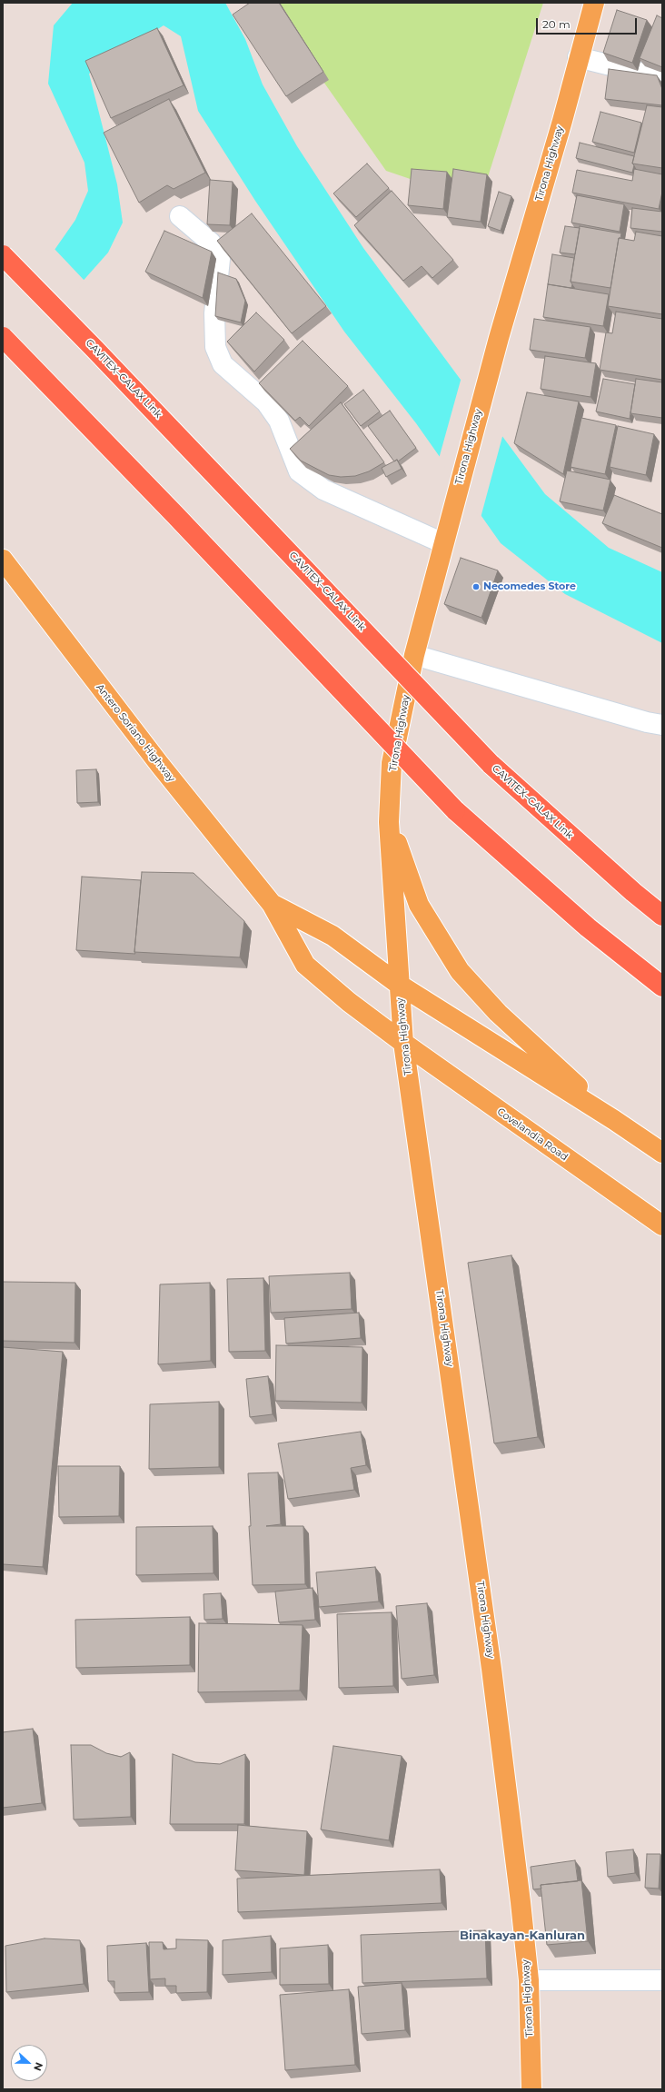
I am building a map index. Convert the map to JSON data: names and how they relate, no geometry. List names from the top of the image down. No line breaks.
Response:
{"streets":{"highway":["CAVITEX–CALAX Link"],"main road":["Tirona Highway","Antero Soriano Highway","Covelandia Road"]},"crossings":[["Tirona Highway","Antero Soriano Highway"],["Tirona Highway","Covelandia Road"],["Antero Soriano Highway","Covelandia Road"]],"districts":["Binakayan-Kanluran"],"places":["Necomedes Store"],"scale_bar":"20 m","north":"right"}
